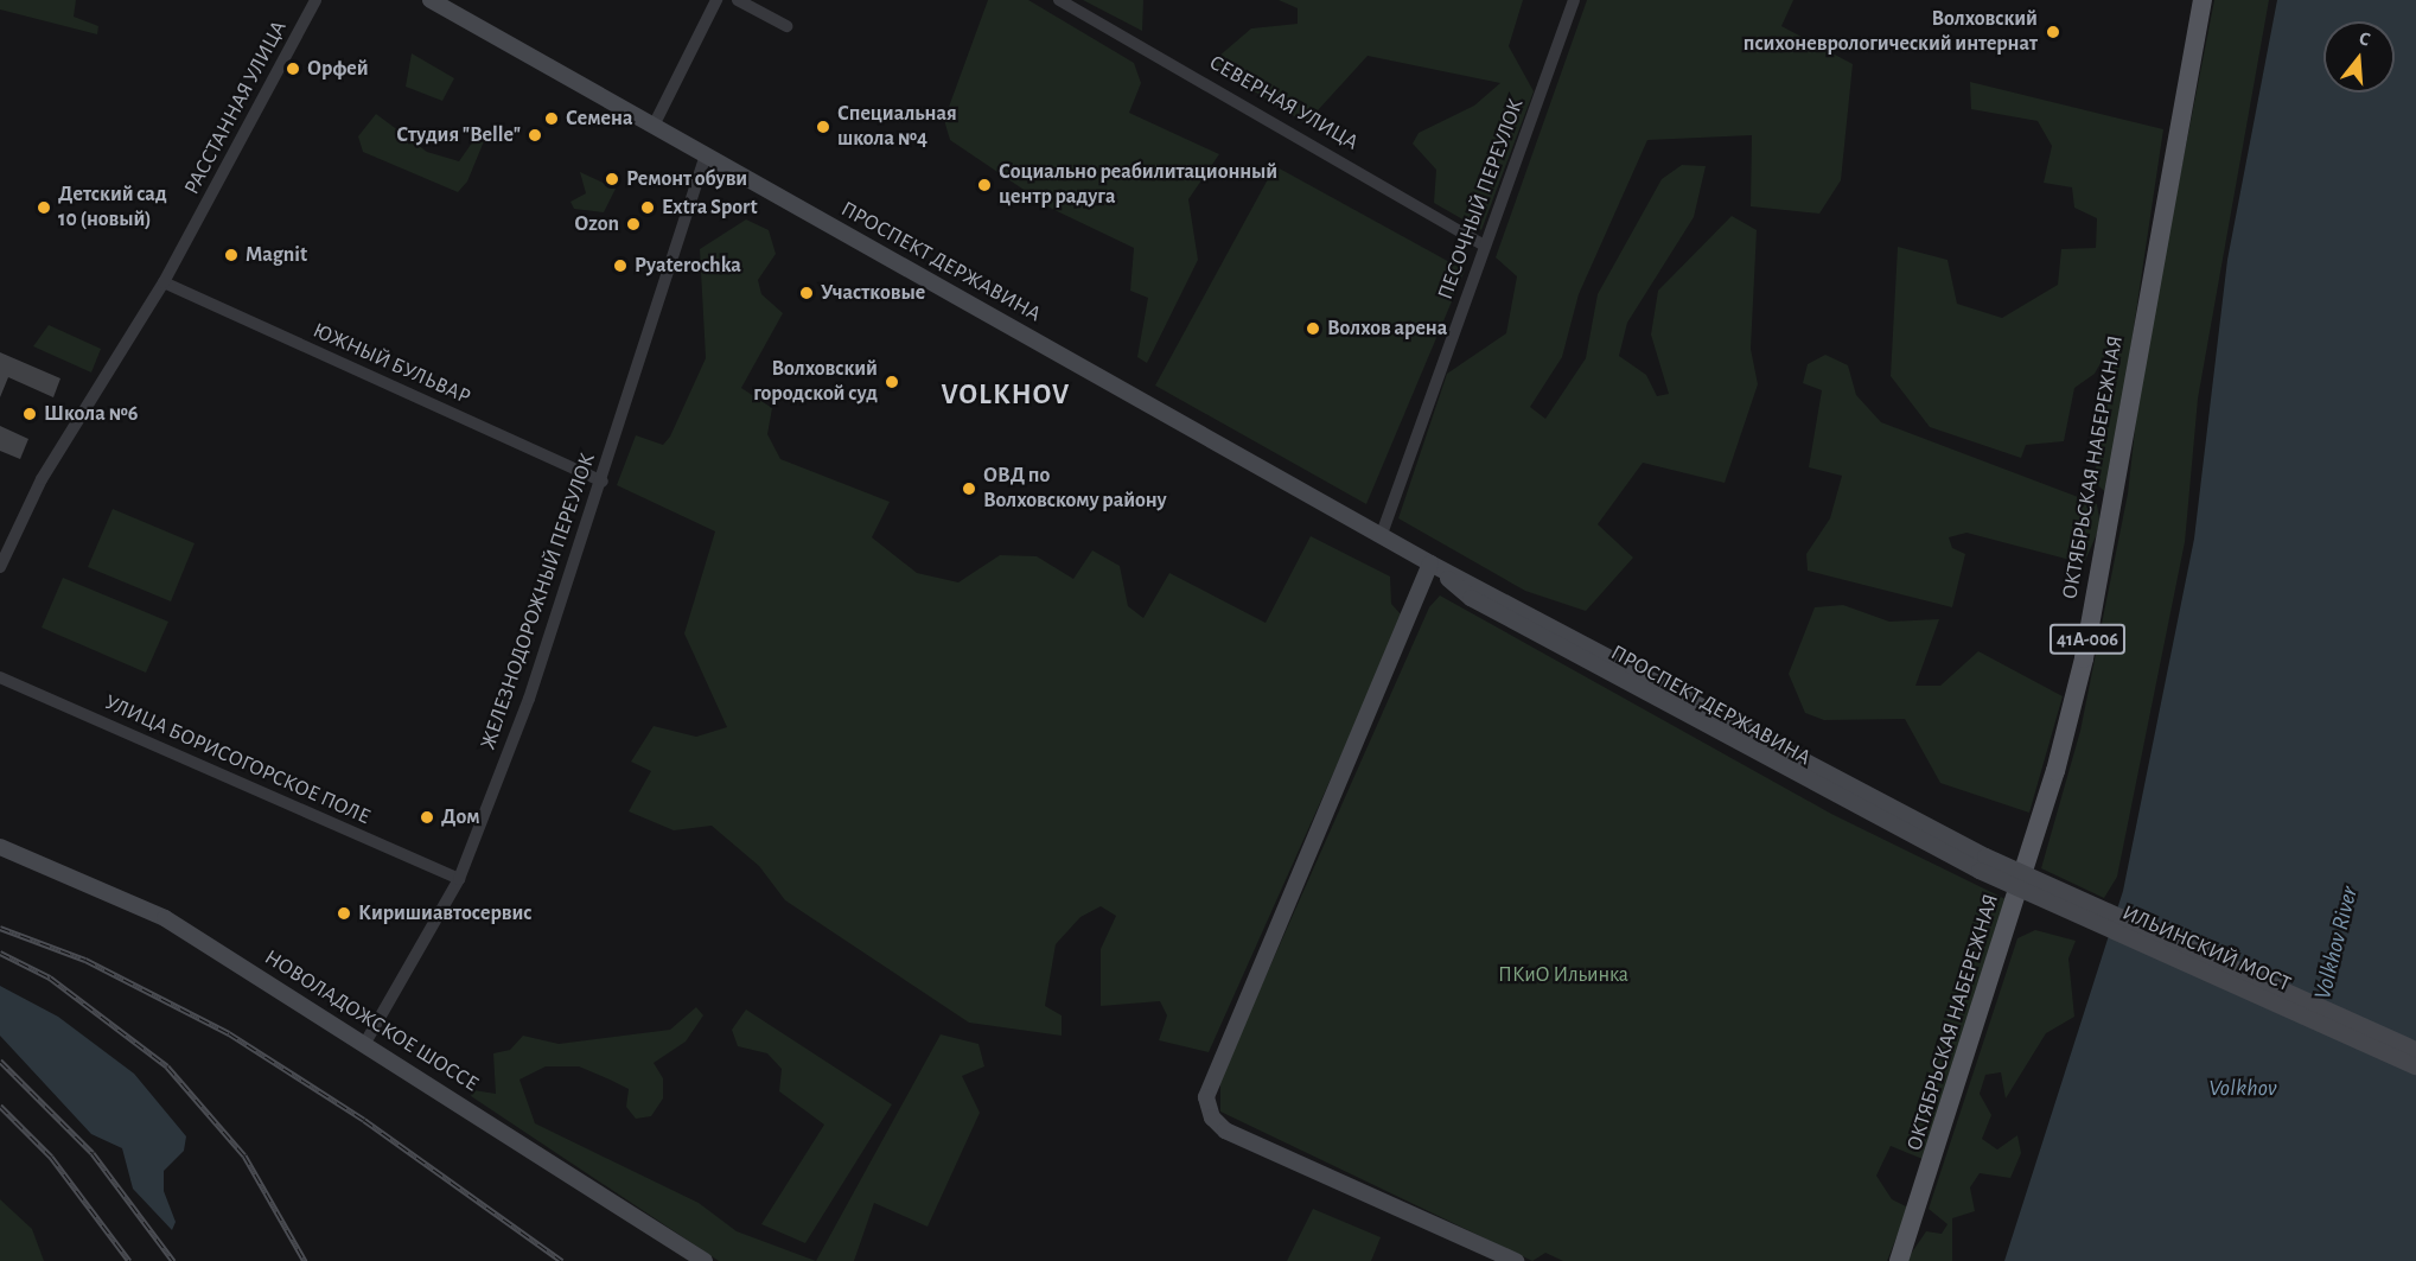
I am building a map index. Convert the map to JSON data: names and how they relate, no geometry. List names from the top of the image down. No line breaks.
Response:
{"streets":{"main road":["ПРОСПЕКТ ДЕРЖАВИНА","ОКТЯБРЬСКАЯ НАБЕРЕЖНАЯ","41А-006","ИЛЬИНСКИЙ МОСТ","НОВОЛАДОЖСКОЕ ШОССЕ"],"street":["СЕВЕРНАЯ УЛИЦА","РАССТАННАЯ УЛИЦА","ПЕСОЧНЫЙ ПЕРЕУЛОК","ЮЖНЫЙ БУЛЬВАР","ЖЕЛЕЗНОДОРОЖНЫЙ ПЕРЕУЛОК","УЛИЦА БОРИСОГОРСКОЕ ПОЛЕ"]},"crossings":[["СЕВЕРНАЯ УЛИЦА","ПЕСОЧНЫЙ ПЕРЕУЛОК"],["РАССТАННАЯ УЛИЦА","ЮЖНЫЙ БУЛЬВАР"],["ПЕСОЧНЫЙ ПЕРЕУЛОК","ПРОСПЕКТ ДЕРЖАВИНА"],["ПРОСПЕКТ ДЕРЖАВИНА","ЖЕЛЕЗНОДОРОЖНЫЙ ПЕРЕУЛОК"],["ПРОСПЕКТ ДЕРЖАВИНА","ИЛЬИНСКИЙ МОСТ"],["ЮЖНЫЙ БУЛЬВАР","ЖЕЛЕЗНОДОРОЖНЫЙ ПЕРЕУЛОК"],["ЖЕЛЕЗНОДОРОЖНЫЙ ПЕРЕУЛОК","УЛИЦА БОРИСОГОРСКОЕ ПОЛЕ"],["ЖЕЛЕЗНОДОРОЖНЫЙ ПЕРЕУЛОК","НОВОЛАДОЖСКОЕ ШОССЕ"]],"districts":["VOLKHOV"],"water":["Volkhov River","Volkhov"],"parks":["ПКиО Ильинка"],"places":["Волховский психоневрологический интернат","Орфей","Семена","Специальная школа №4","Студия \"Belle\"","Ремонт обуви","Социально реабилитационный центр радуга","Детский сад 10 (новый)","Extra Sport","Ozon","Magnit","Pyaterochka","Участковые","Волхов арена","Волховский городской суд","Школа №6","ОВД по Волховскому району","Дом","Киришиавтосервис"],"north":"top"}
